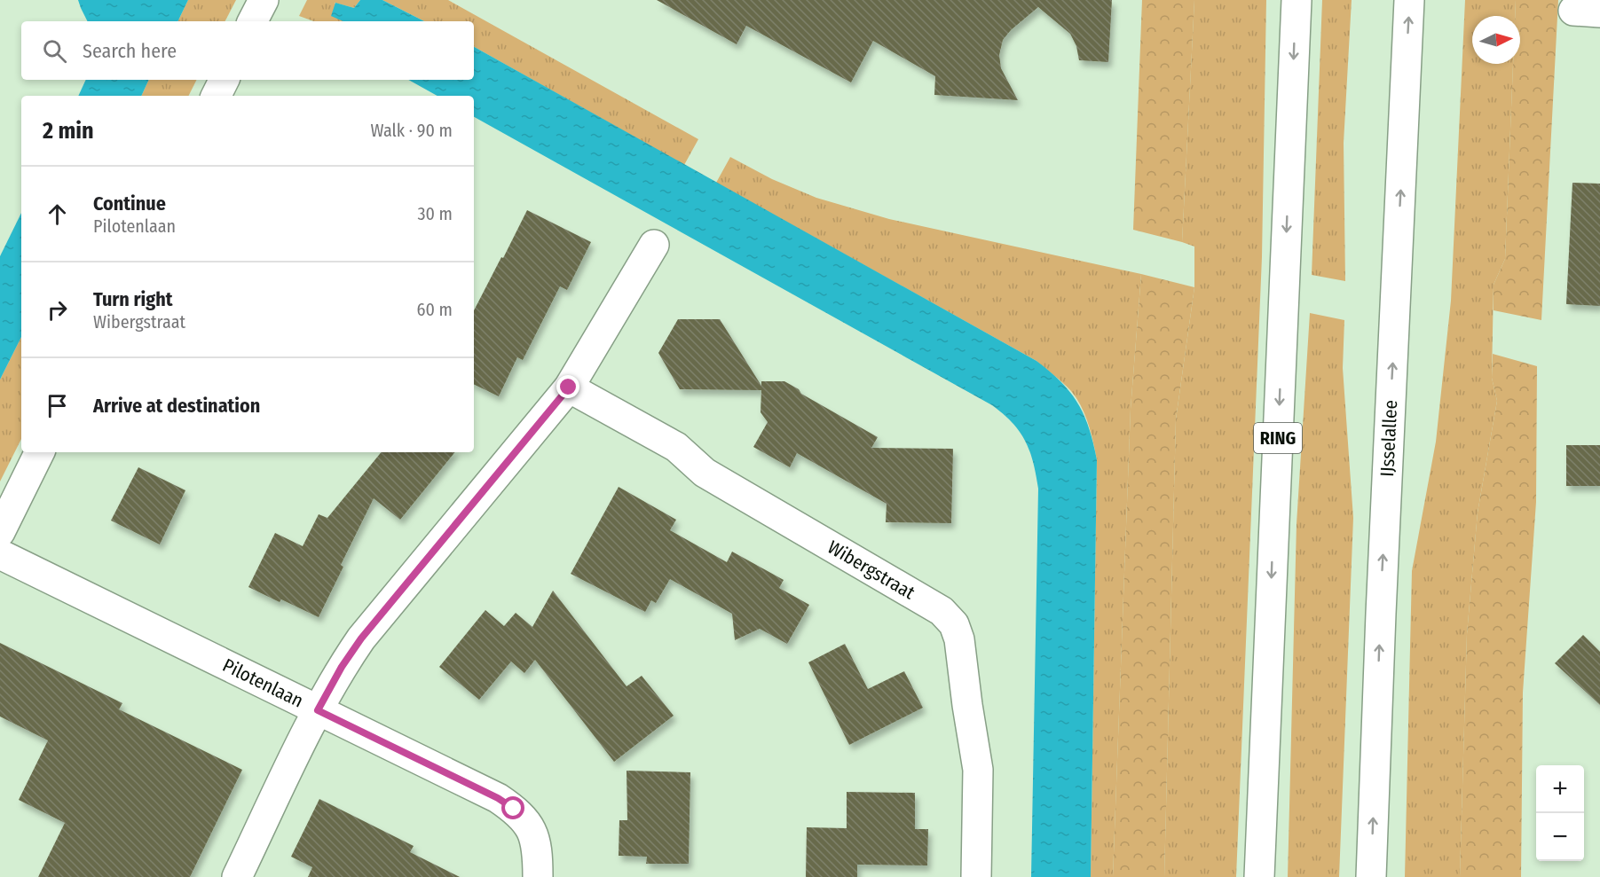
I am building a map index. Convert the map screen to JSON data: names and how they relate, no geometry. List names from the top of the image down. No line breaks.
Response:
{"streets":{"street":["RING","IJsselallee","Wibergstraat","Pilotenlaan"]},"north":"right","page":{"search":"Search here","heading":["2 min","Walk · 90 m"],"list":[["Continue","Pilotenlaan","30 m"],["Turn right","Wibergstraat","60 m"],"Arrive at destination"],"map_buttons":["+","−"]}}
